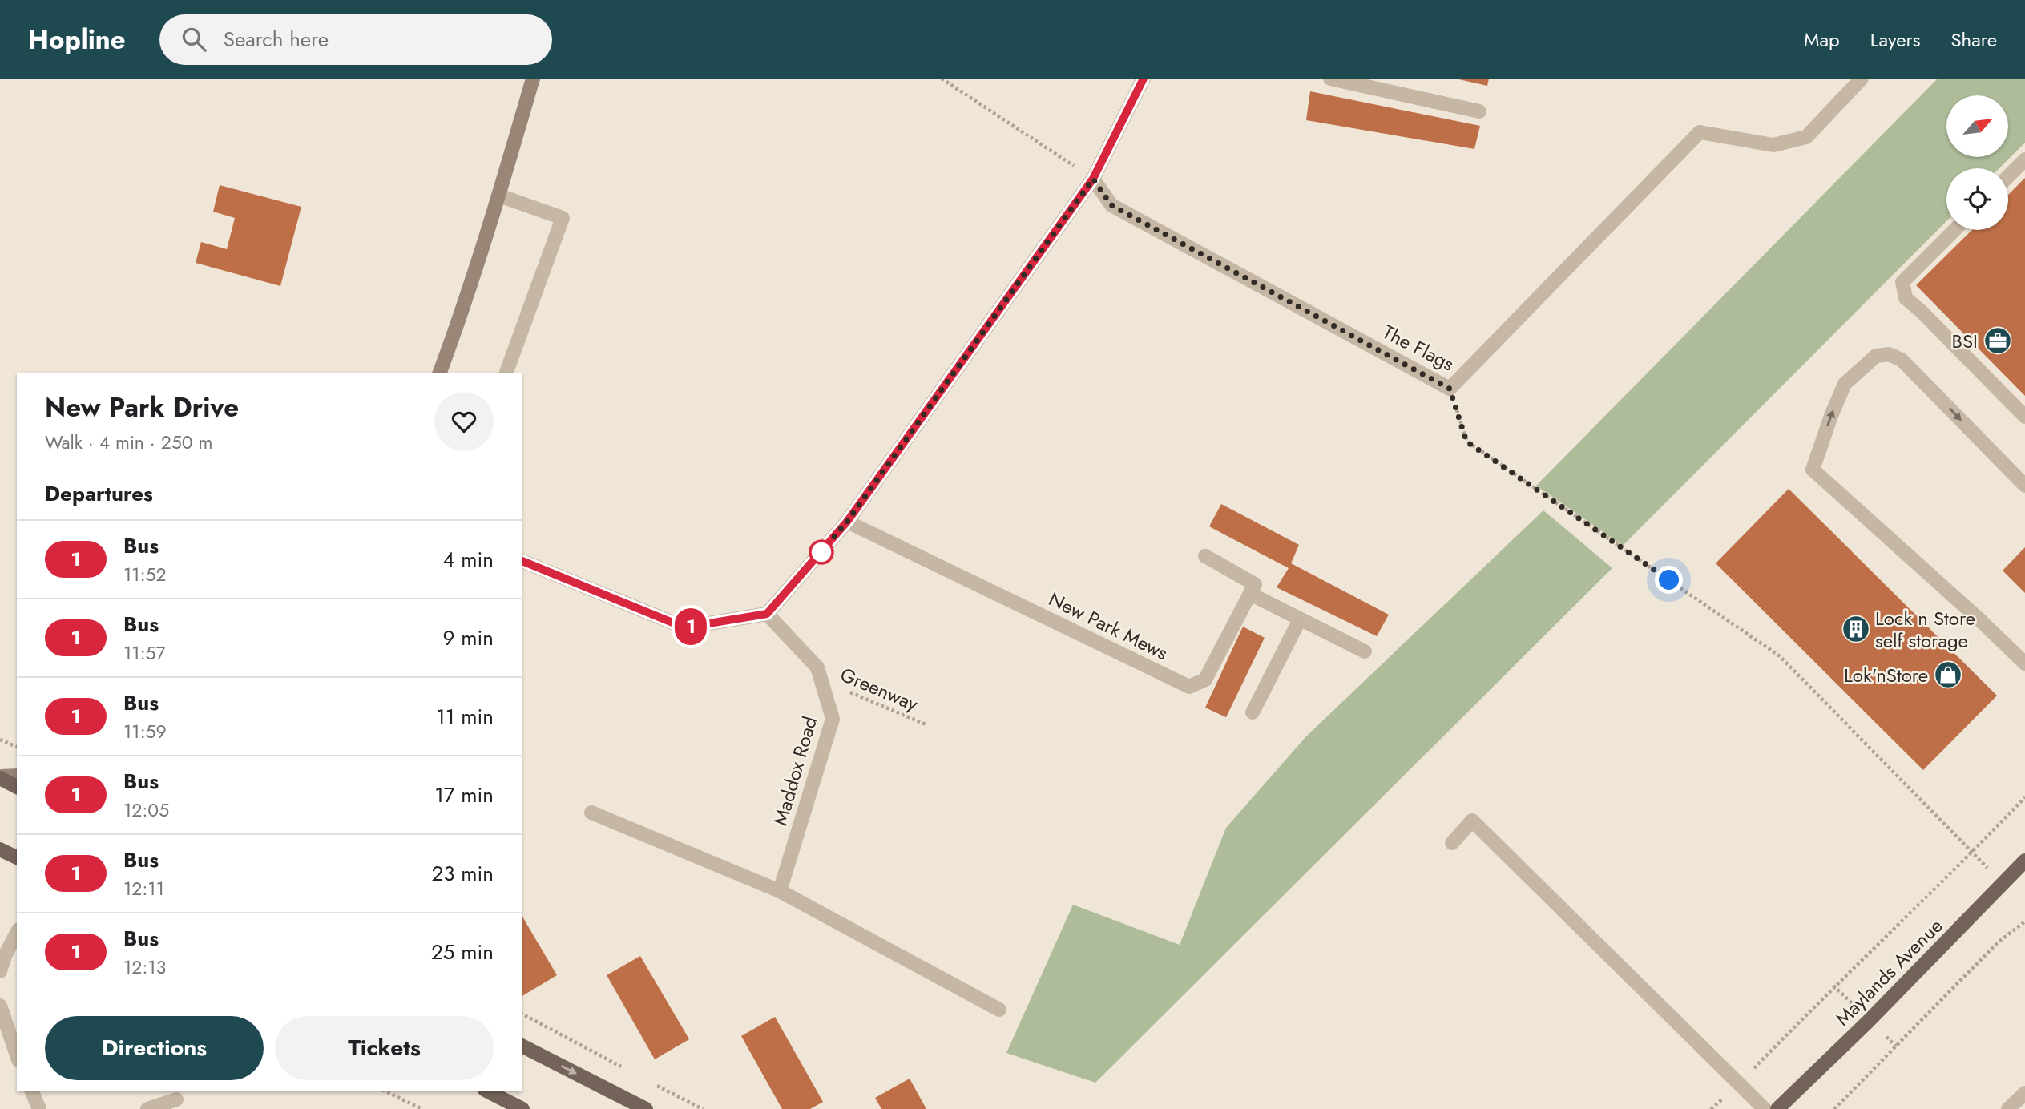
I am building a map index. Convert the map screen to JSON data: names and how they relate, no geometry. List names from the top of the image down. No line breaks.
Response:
{"streets":{"main road":["Maylands Avenue"],"street":["The Flags","New Park Mews","Maddox Road"],"path":["Greenway"]},"crossings":[["Greenway","Maddox Road"]],"places":{"office":["BSI"],"building":["Lock n Store self storage"],"shop":["Lok'nStore"]},"lines":["bus line 1"],"north":"top right","page":{"header":"Hopline","search":"Search here","nav":["Map","Layers","Share"],"on_map":"1","heading":[["New Park Drive","Walk · 4 min · 250 m"],"Departures"],"list":[{"mark":"1","name":"Bus","note":"11:52","value":"4 min"},{"mark":"1","name":"Bus","note":"11:57","value":"9 min"},{"mark":"1","name":"Bus","note":"11:59","value":"11 min"},{"mark":"1","name":"Bus","note":"12:05","value":"17 min"},{"mark":"1","name":"Bus","note":"12:11","value":"23 min"},{"mark":"1","name":"Bus","note":"12:13","value":"25 min"}],"buttons":["Directions","Tickets"]}}
